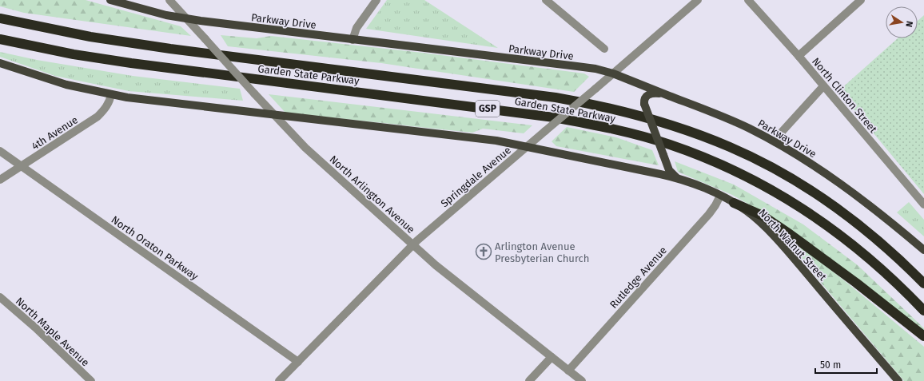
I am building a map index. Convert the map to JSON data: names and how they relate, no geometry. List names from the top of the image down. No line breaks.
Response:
{"streets":{"highway":["Garden State Parkway","GSP"],"main road":["Parkway Drive","North Walnut Street"],"street":["North Clinton Street","4th Avenue","Springdale Avenue","North Arlington Avenue","North Oraton Parkway","Rutledge Avenue","North Maple Avenue"]},"crossings":[["Parkway Drive","Springdale Avenue"],["Parkway Drive","North Arlington Avenue"],["4th Avenue","North Oraton Parkway"],["Springdale Avenue","North Arlington Avenue"],["Springdale Avenue","North Walnut Street"],["Springdale Avenue","North Oraton Parkway"],["North Arlington Avenue","Rutledge Avenue"],["North Walnut Street","Rutledge Avenue"]],"places":{"church":["Arlington Avenue Presbyterian Church"]},"scale_bar":"50 m","north":"right"}
